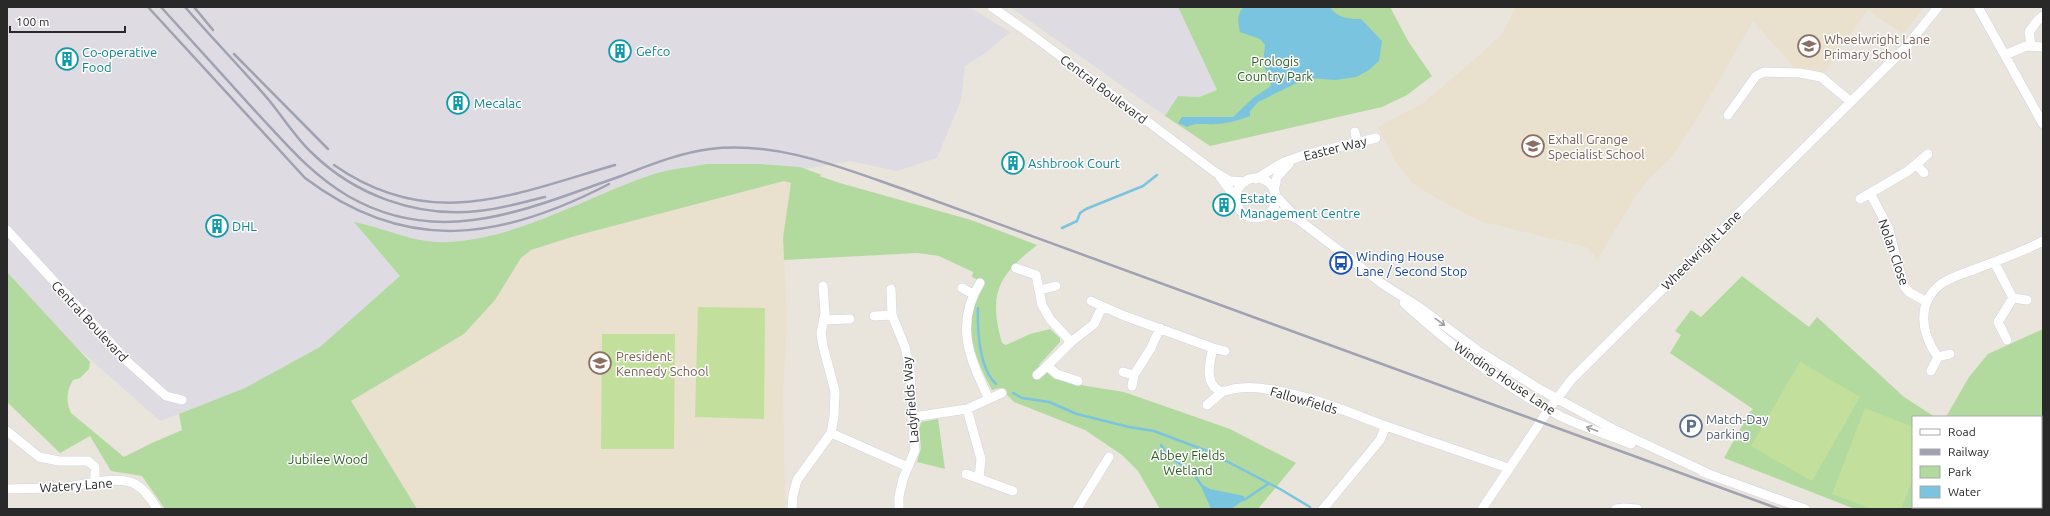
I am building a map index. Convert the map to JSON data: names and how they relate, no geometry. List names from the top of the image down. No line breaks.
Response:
{"streets":{"street":["Central Boulevard","Easter Way","Wheelwright Lane","Nolan Close","Winding House Lane","Ladyfields Way","Fallowfields","Watery Lane"]},"crossings":[["Central Boulevard","Easter Way"],["Central Boulevard","Winding House Lane"],["Easter Way","Winding House Lane"],["Wheelwright Lane","Winding House Lane"],["Wheelwright Lane","Fallowfields"]],"parks":["Prologis Country Park","Abbey Fields Wetland","Jubilee Wood"],"places":{"school or university":["Wheelwright Lane Primary School","Exhall Grange Specialist School","President Kennedy School"],"building":["Gefco","Co-operative Food","Mecalac","Ashbrook Court","Estate Management Centre","DHL"],"bus stop":["Winding House Lane / Second Stop"],"parking":["Match-Day parking"]},"legend":["Road","Railway","Park","Water"],"scale_bar":"100 m"}
